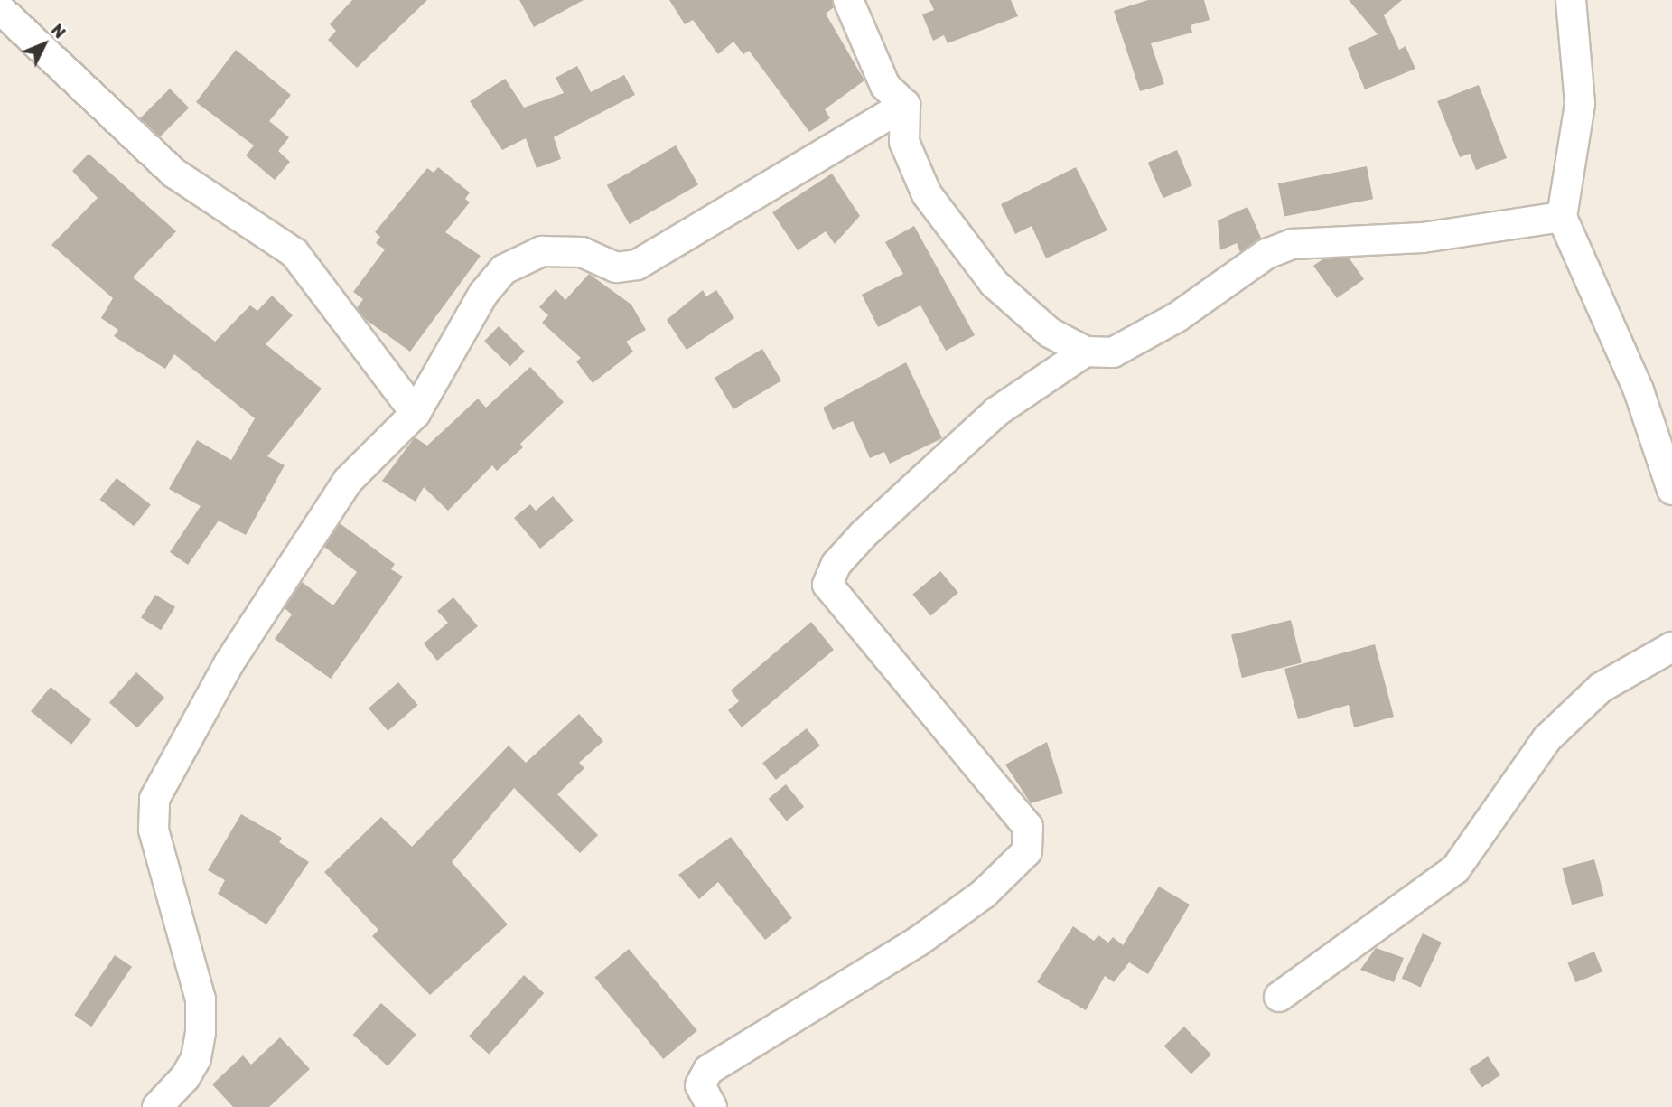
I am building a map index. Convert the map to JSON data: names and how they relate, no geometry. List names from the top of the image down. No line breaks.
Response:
{"north":"top right"}
